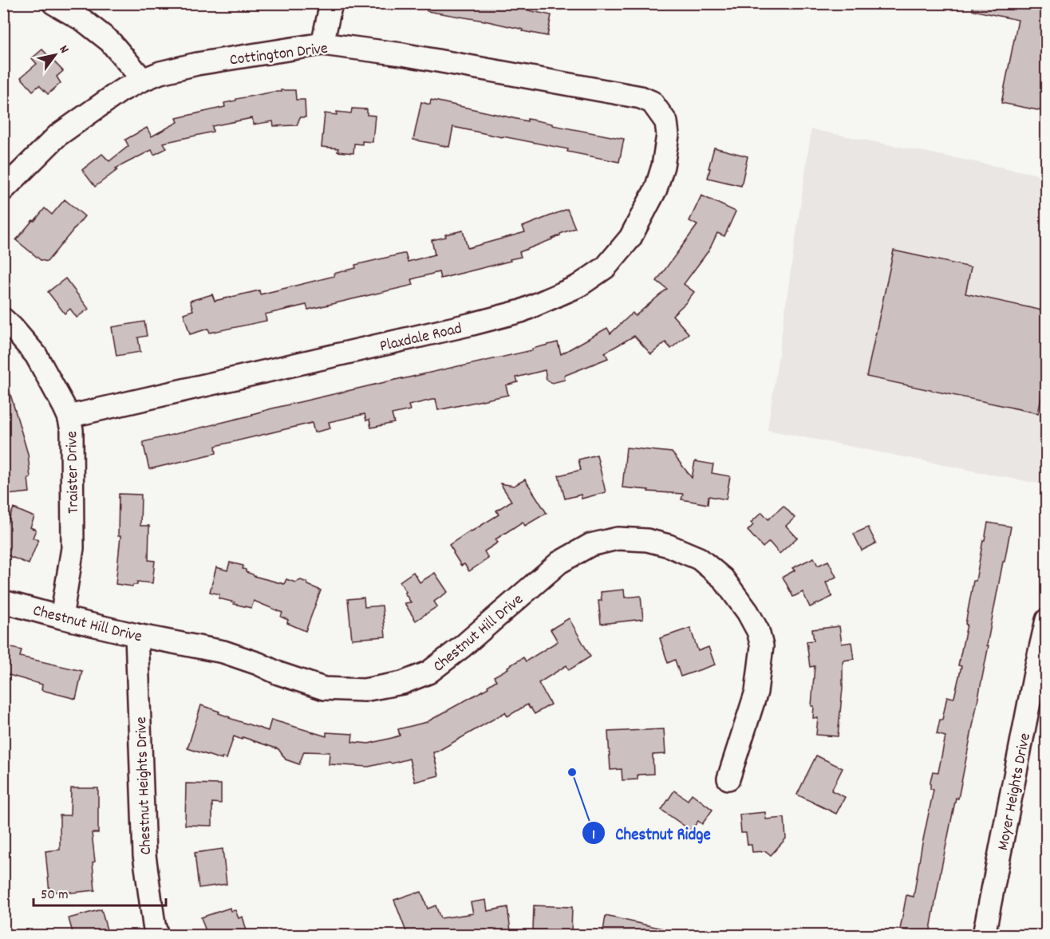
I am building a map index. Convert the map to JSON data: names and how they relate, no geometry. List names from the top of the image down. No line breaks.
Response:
{"streets":{"street":["Cottington Drive","Plaxdale Road","Traister Drive","Chestnut Hill Drive","Chestnut Heights Drive","Moyer Heights Drive"]},"crossings":[["Cottington Drive","Plaxdale Road"],["Plaxdale Road","Traister Drive"],["Traister Drive","Chestnut Hill Drive"],["Chestnut Hill Drive","Chestnut Heights Drive"]],"places":["Chestnut Ridge"],"scale_bar":"50 m","north":"top right"}
